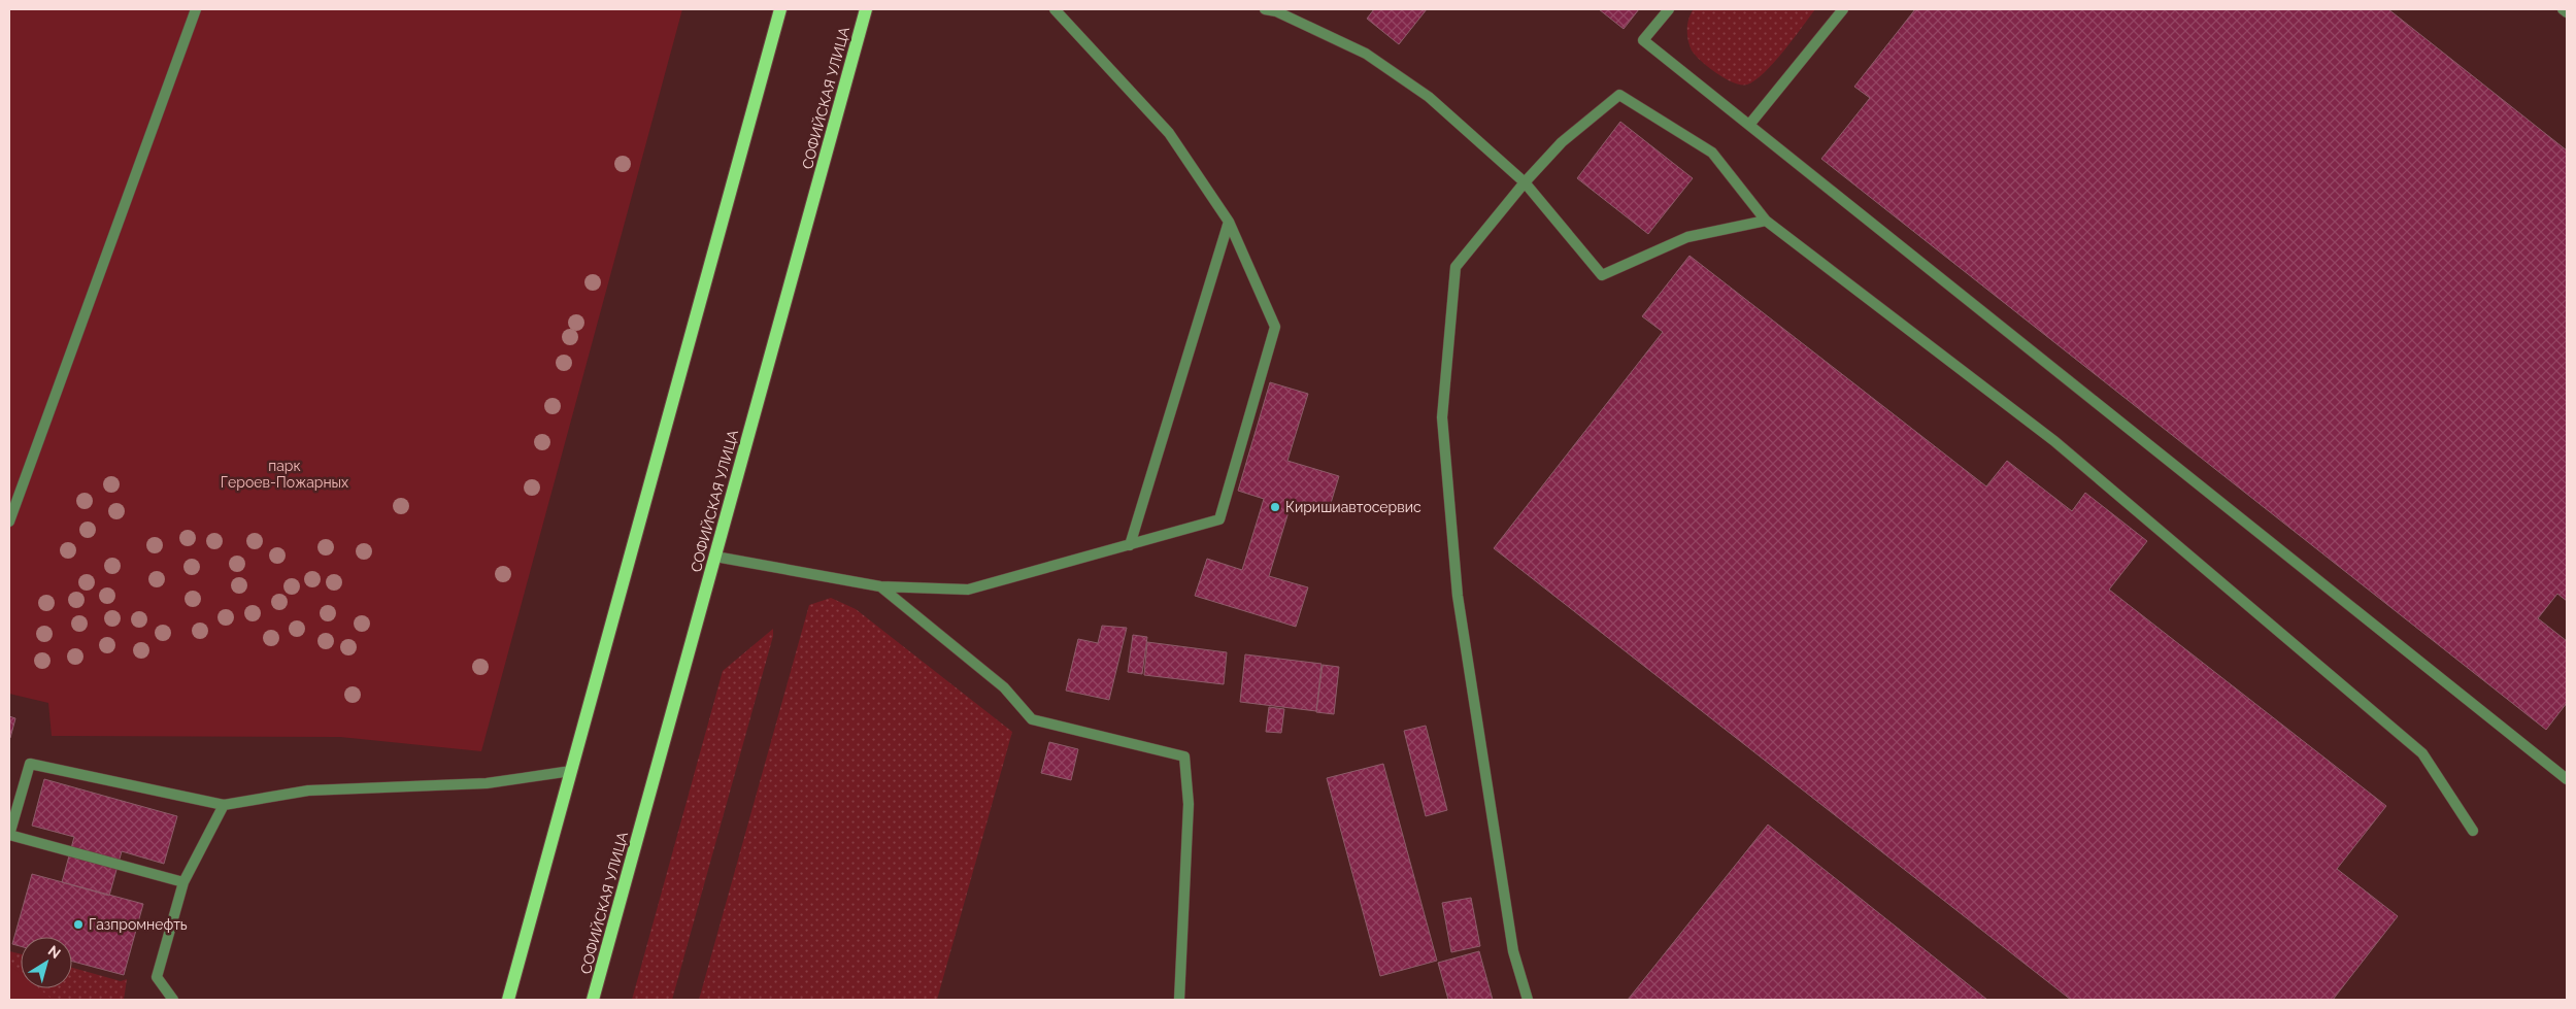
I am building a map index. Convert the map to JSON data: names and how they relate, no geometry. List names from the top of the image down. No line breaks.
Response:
{"streets":{"main road":["СОФИЙСКАЯ УЛИЦА"]},"parks":["парк Героев-Пожарных"],"places":["Киришиавтосервис","Газпромнефть"],"north":"top right"}
